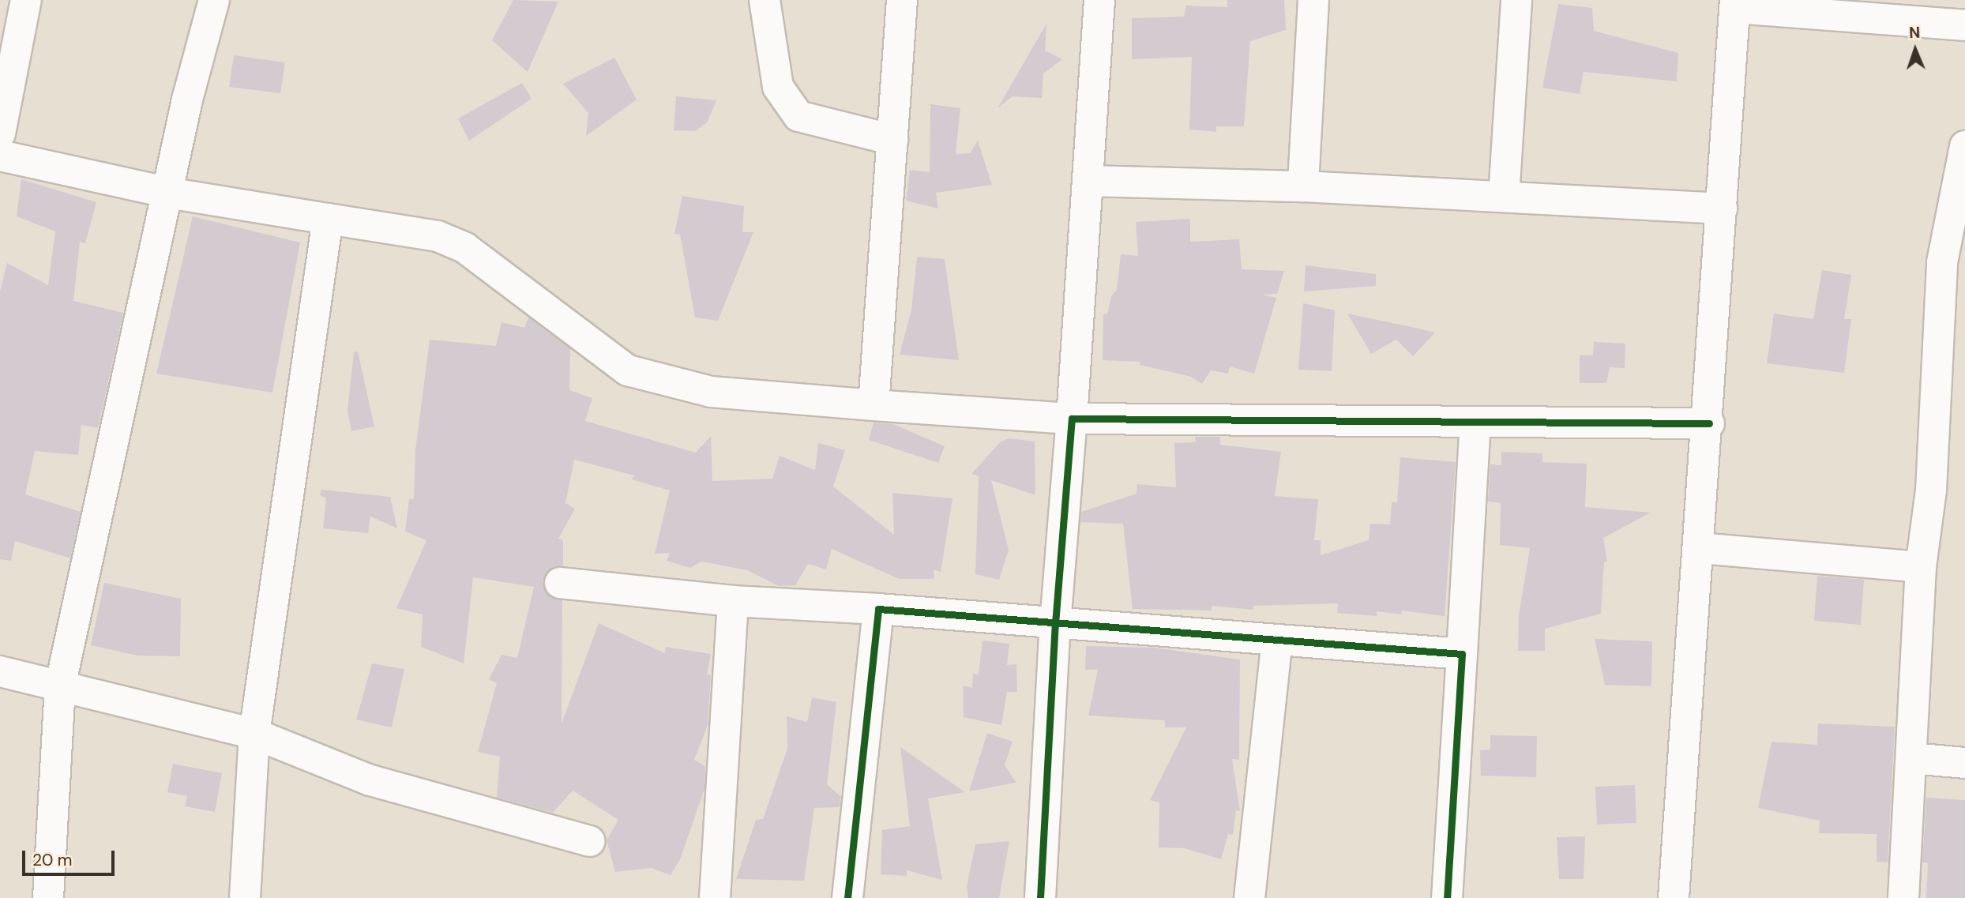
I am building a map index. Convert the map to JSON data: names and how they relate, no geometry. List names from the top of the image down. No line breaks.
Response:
{"scale_bar":"20 m","north":"top"}
